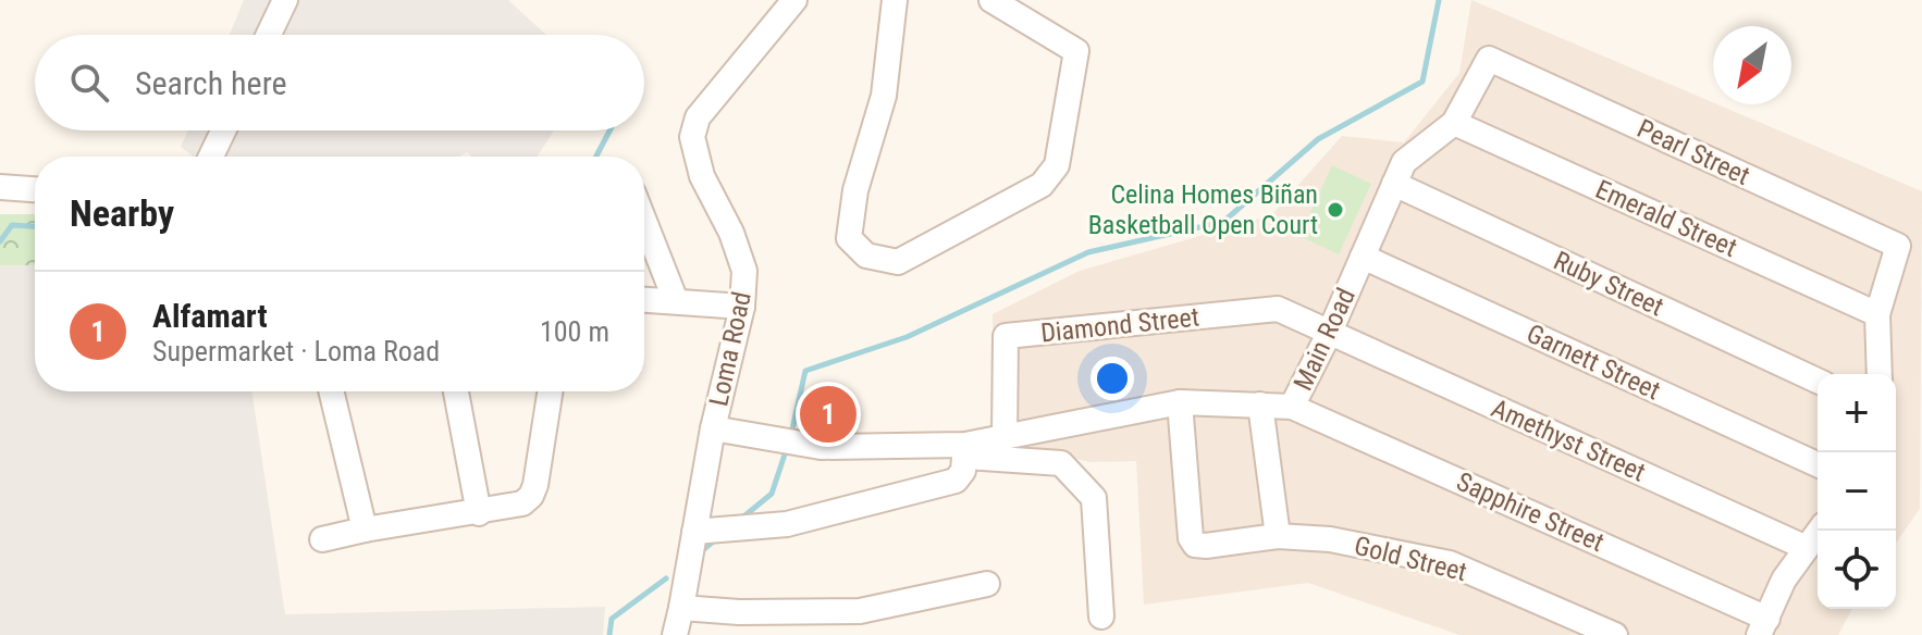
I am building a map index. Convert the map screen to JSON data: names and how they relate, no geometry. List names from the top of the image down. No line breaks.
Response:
{"streets":{"street":["Pearl Street","Emerald Street","Ruby Street","Diamond Street","Main Road","Loma Road","Garnett Street","Amethyst Street","Sapphire Street","Gold Street"]},"crossings":[["Pearl Street","Emerald Street"],["Pearl Street","Main Road"],["Emerald Street","Main Road"],["Ruby Street","Main Road"],["Diamond Street","Main Road"],["Diamond Street","Amethyst Street"],["Main Road","Garnett Street"],["Main Road","Amethyst Street"],["Main Road","Sapphire Street"],["Main Road","Gold Street"]],"places":["Celina Homes Biñan Basketball Open Court"],"north":"bottom left","page":{"search":"Search here","heading":"Nearby","list":[{"mark":"1","name":"Alfamart","note":"Supermarket · Loma Road","value":"100 m"}],"map_buttons":["+","−"],"pins":"1"}}
